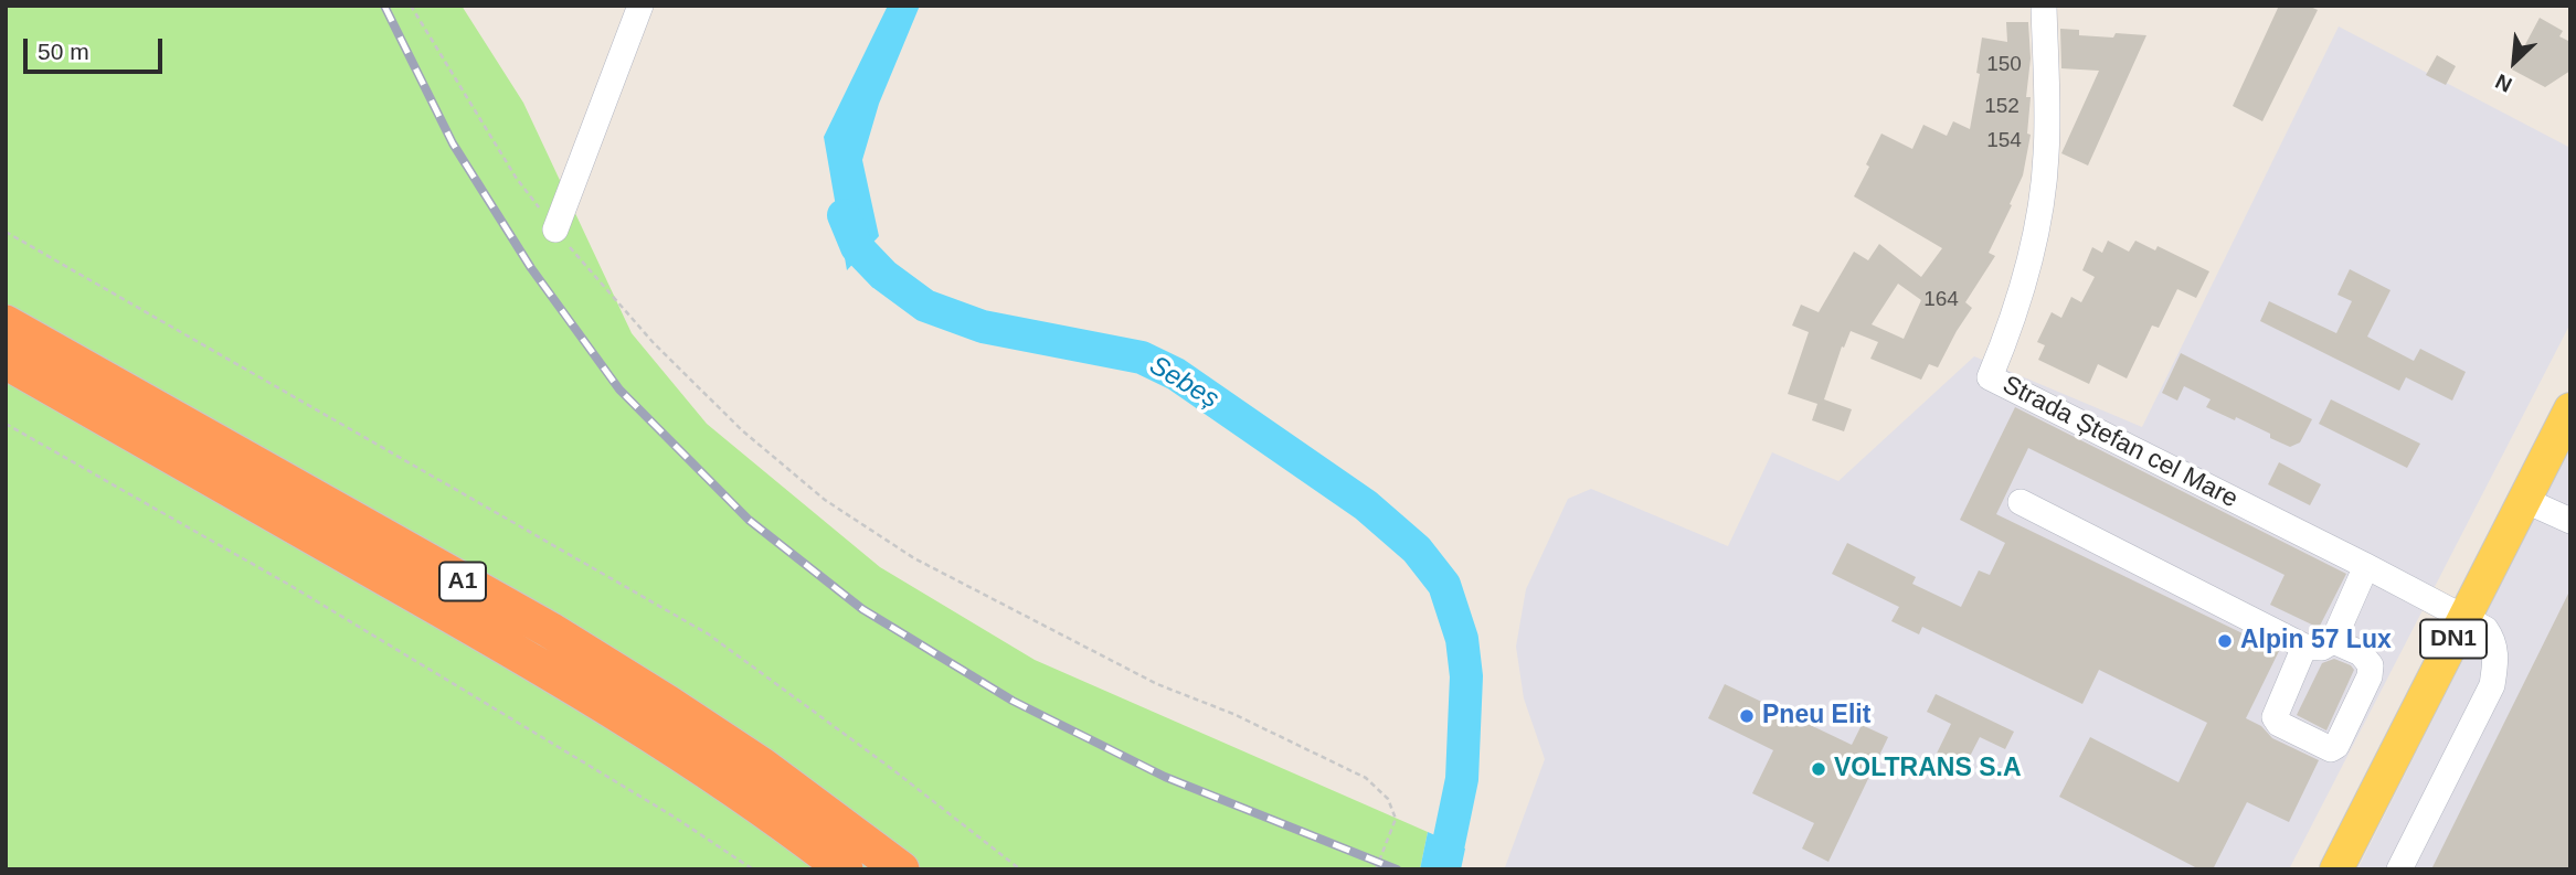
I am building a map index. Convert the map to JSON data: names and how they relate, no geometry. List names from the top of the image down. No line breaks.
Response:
{"streets":{"highway":["A1"],"main road":["DN1"],"street":["Strada Ștefan cel Mare"]},"crossings":[["Strada Ștefan cel Mare","DN1"]],"water":["Sebeș"],"places":["Alpin 57 Lux","Pneu Elit","VOLTRANS S.A"],"house_numbers":["150","152","154","164"],"scale_bar":"50 m","north":"bottom left"}
